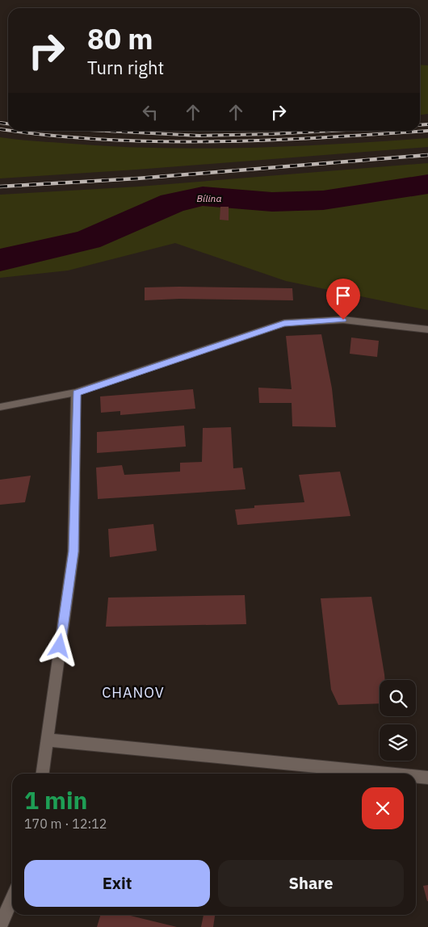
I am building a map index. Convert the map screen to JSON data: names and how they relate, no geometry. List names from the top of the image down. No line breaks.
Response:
{"districts":["CHANOV"],"water":["Bílina"],"page":{"turn":["80 m","Turn right"],"heading":["1 min","170 m · 12:12"],"buttons":["Exit","Share"]}}
